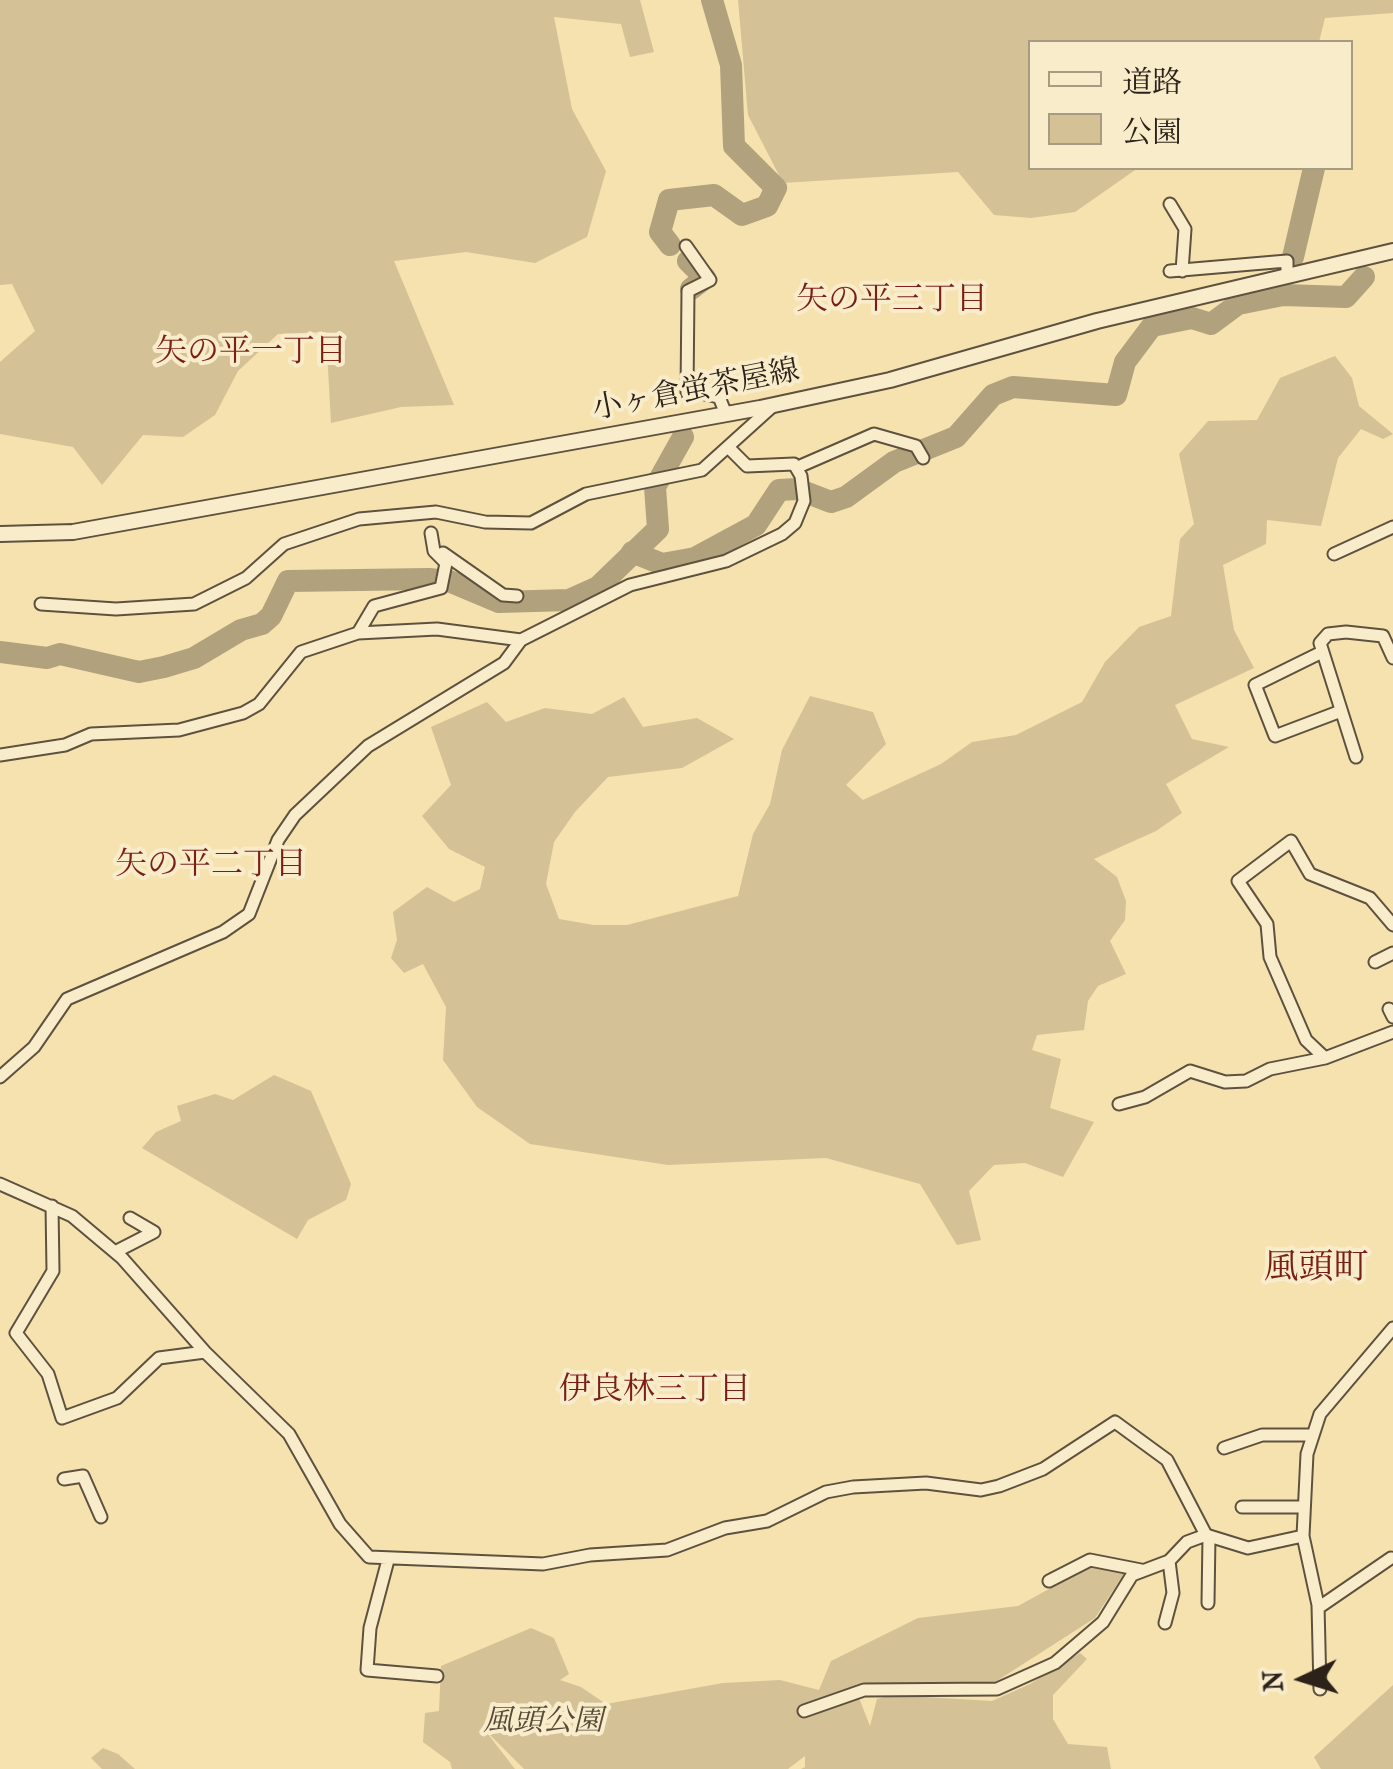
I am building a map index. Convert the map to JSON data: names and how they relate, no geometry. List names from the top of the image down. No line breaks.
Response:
{"streets":{"street":["小ヶ倉蛍茶屋線"]},"districts":["矢の平三丁目","矢の平一丁目","矢の平二丁目","風頭町","伊良林三丁目"],"parks":["風頭公園"],"legend":["道路","公園"],"north":"left"}
